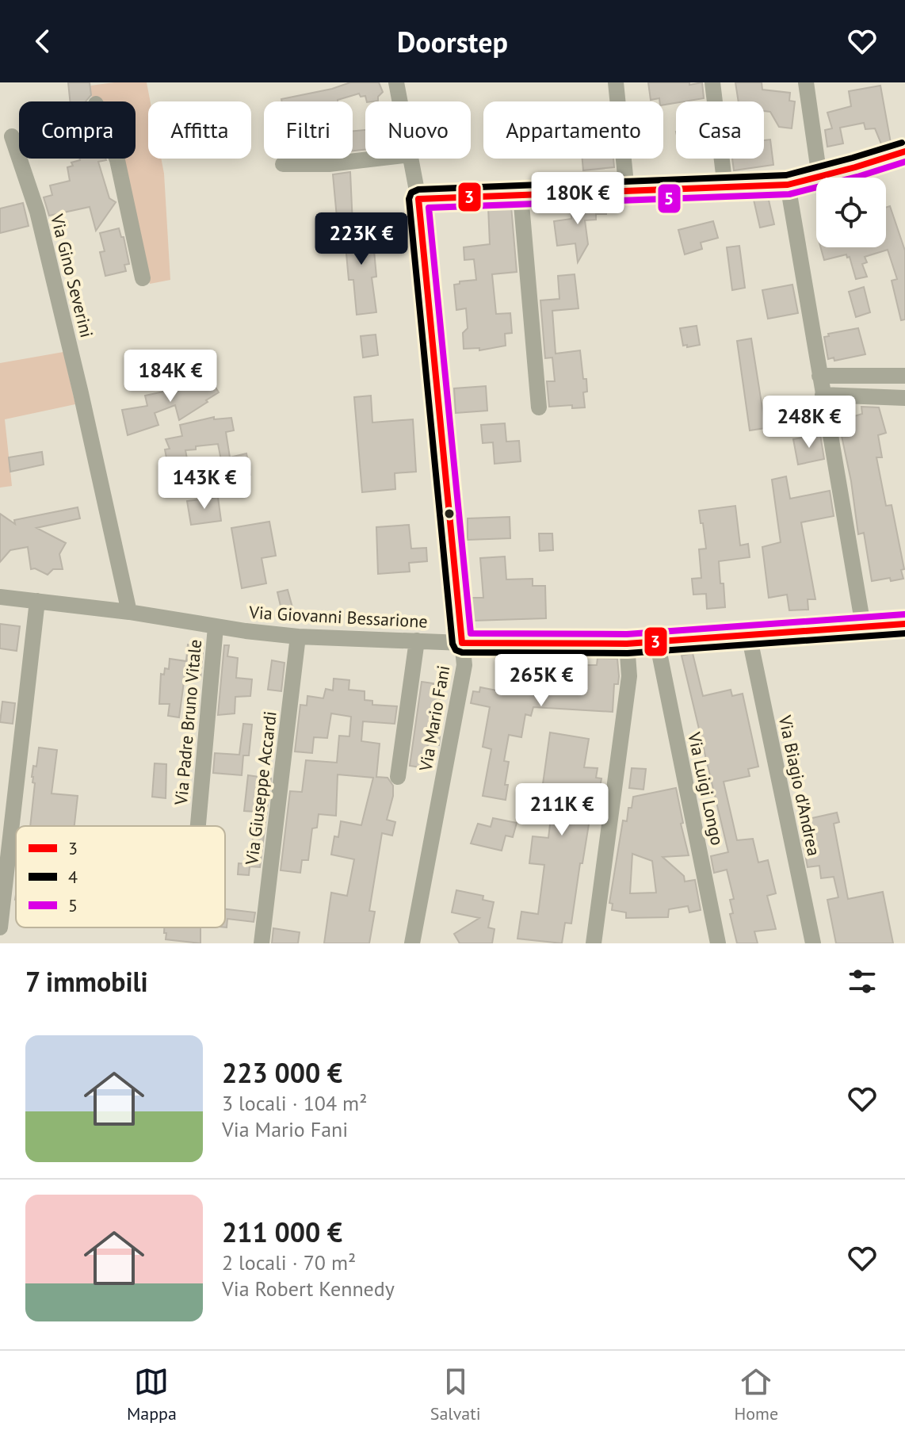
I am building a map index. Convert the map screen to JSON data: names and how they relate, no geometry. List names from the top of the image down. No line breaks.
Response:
{"streets":{"street":["Via Gino Severini","Via Giovanni Bessarione","Via Mario Fani","Via Padre Bruno Vitale","Via Biagio d'Andrea","Via Giuseppe Accardi","Via Luigi Longo"]},"crossings":[["Via Gino Severini","Via Giovanni Bessarione"],["Via Giovanni Bessarione","Via Mario Fani"],["Via Giovanni Bessarione","Via Padre Bruno Vitale"],["Via Giovanni Bessarione","Via Biagio d'Andrea"],["Via Giovanni Bessarione","Via Giuseppe Accardi"],["Via Giovanni Bessarione","Via Luigi Longo"]],"lines":["transit line 4","transit line 3","transit line 5"],"legend":["3","4","5"],"page":{"header":"Doorstep","chip":["Compra","Affitta","Filtri","Nuovo","Appartamento","Casa"],"price":["180K €","223K €","184K €","248K €","143K €","265K €","211K €"],"heading":"7 immobili","list":[{"name":"223 000 €","note":"3 locali · 104 m² · Via Mario Fani"},{"name":"211 000 €","note":"2 locali · 70 m² · Via Robert Kennedy"}],"tabs":["Mappa","Salvati","Home"]}}
